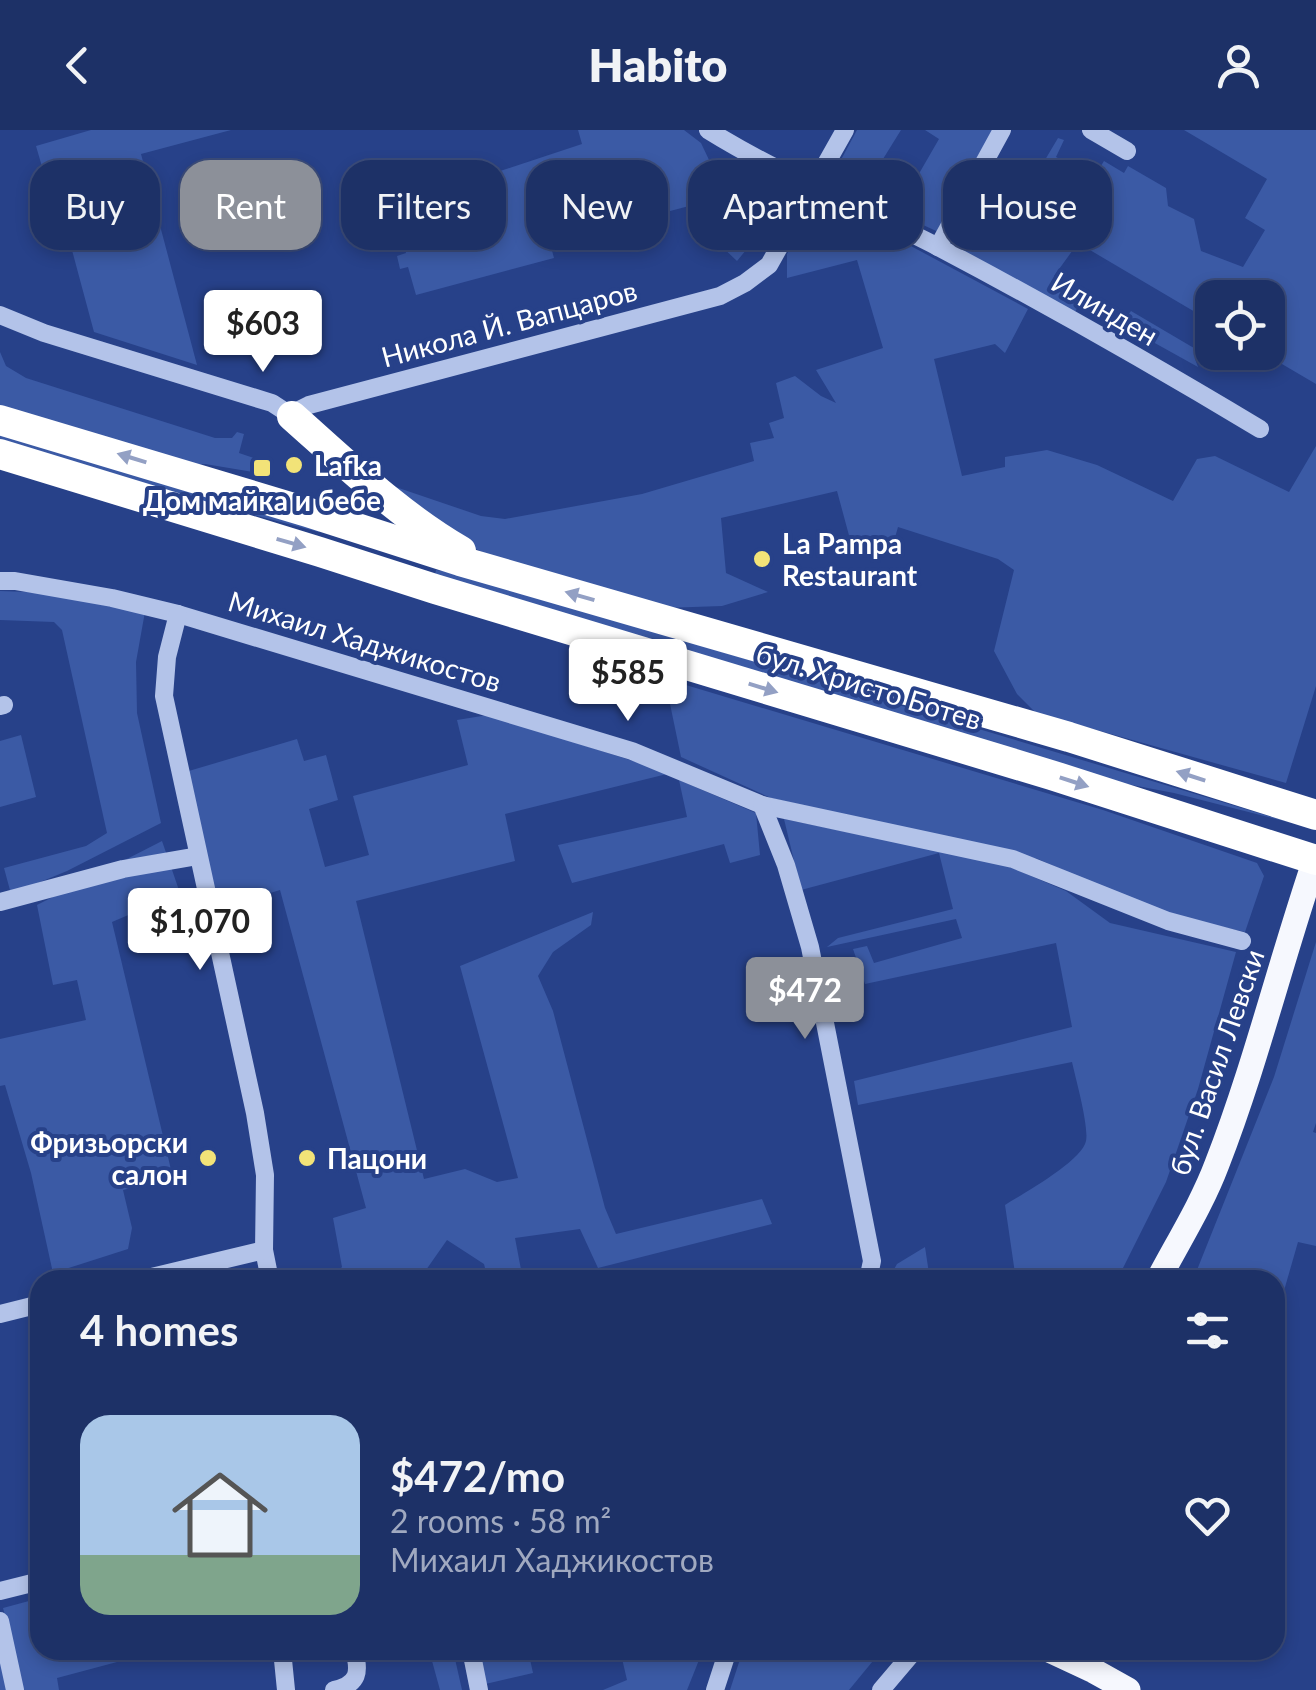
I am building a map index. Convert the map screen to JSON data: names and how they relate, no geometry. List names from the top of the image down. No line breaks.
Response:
{"streets":{"highway":["бул. Христо Ботев"],"main road":["бул. Васил Левски"],"street":["Илинден","Никола Й. Вапцаров","Михаил Хаджикостов"]},"crossings":[["бул. Христо Ботев","бул. Васил Левски"]],"places":{"other":["Lafka","La Pampa Restaurant","Фризьорски салон","Пацони"],"transit":["Дом майка и бебе"]},"page":{"header":"Habito","chip":["Buy","Rent","Filters","New","Apartment","House"],"price":["$603","$585","$1,070","$472"],"heading":"4 homes","list":[{"name":"$472/mo","note":"2 rooms · 58 m² · Михаил Хаджикостов"}]}}
